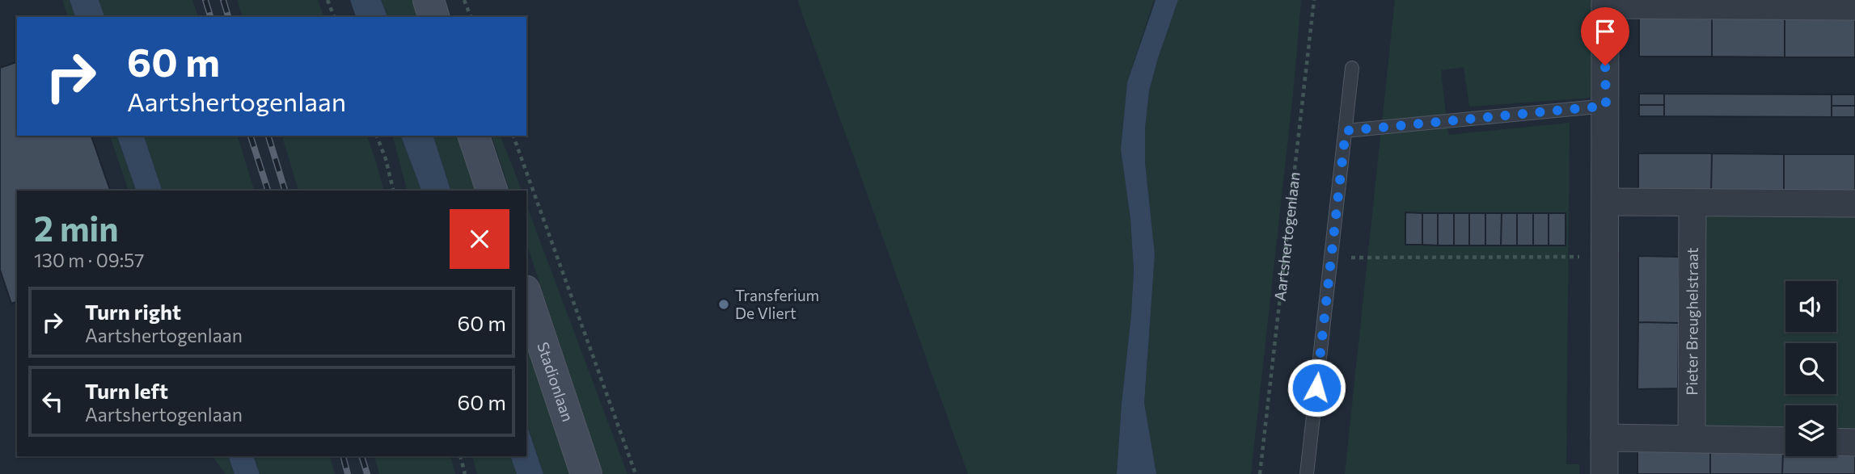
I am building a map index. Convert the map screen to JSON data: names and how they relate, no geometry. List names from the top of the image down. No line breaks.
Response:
{"streets":{"main road":["Stadionlaan"],"street":["Pieter Breughelstraat"],"path":["Aartshertogenlaan"]},"places":["Transferium De Vliert"],"page":{"turn":["60 m","Aartshertogenlaan"],"heading":["2 min","130 m · 09:57"],"list":[{"name":"Turn right","note":"Aartshertogenlaan","value":"60 m"},{"name":"Turn left","note":"Aartshertogenlaan","value":"60 m"}]}}
